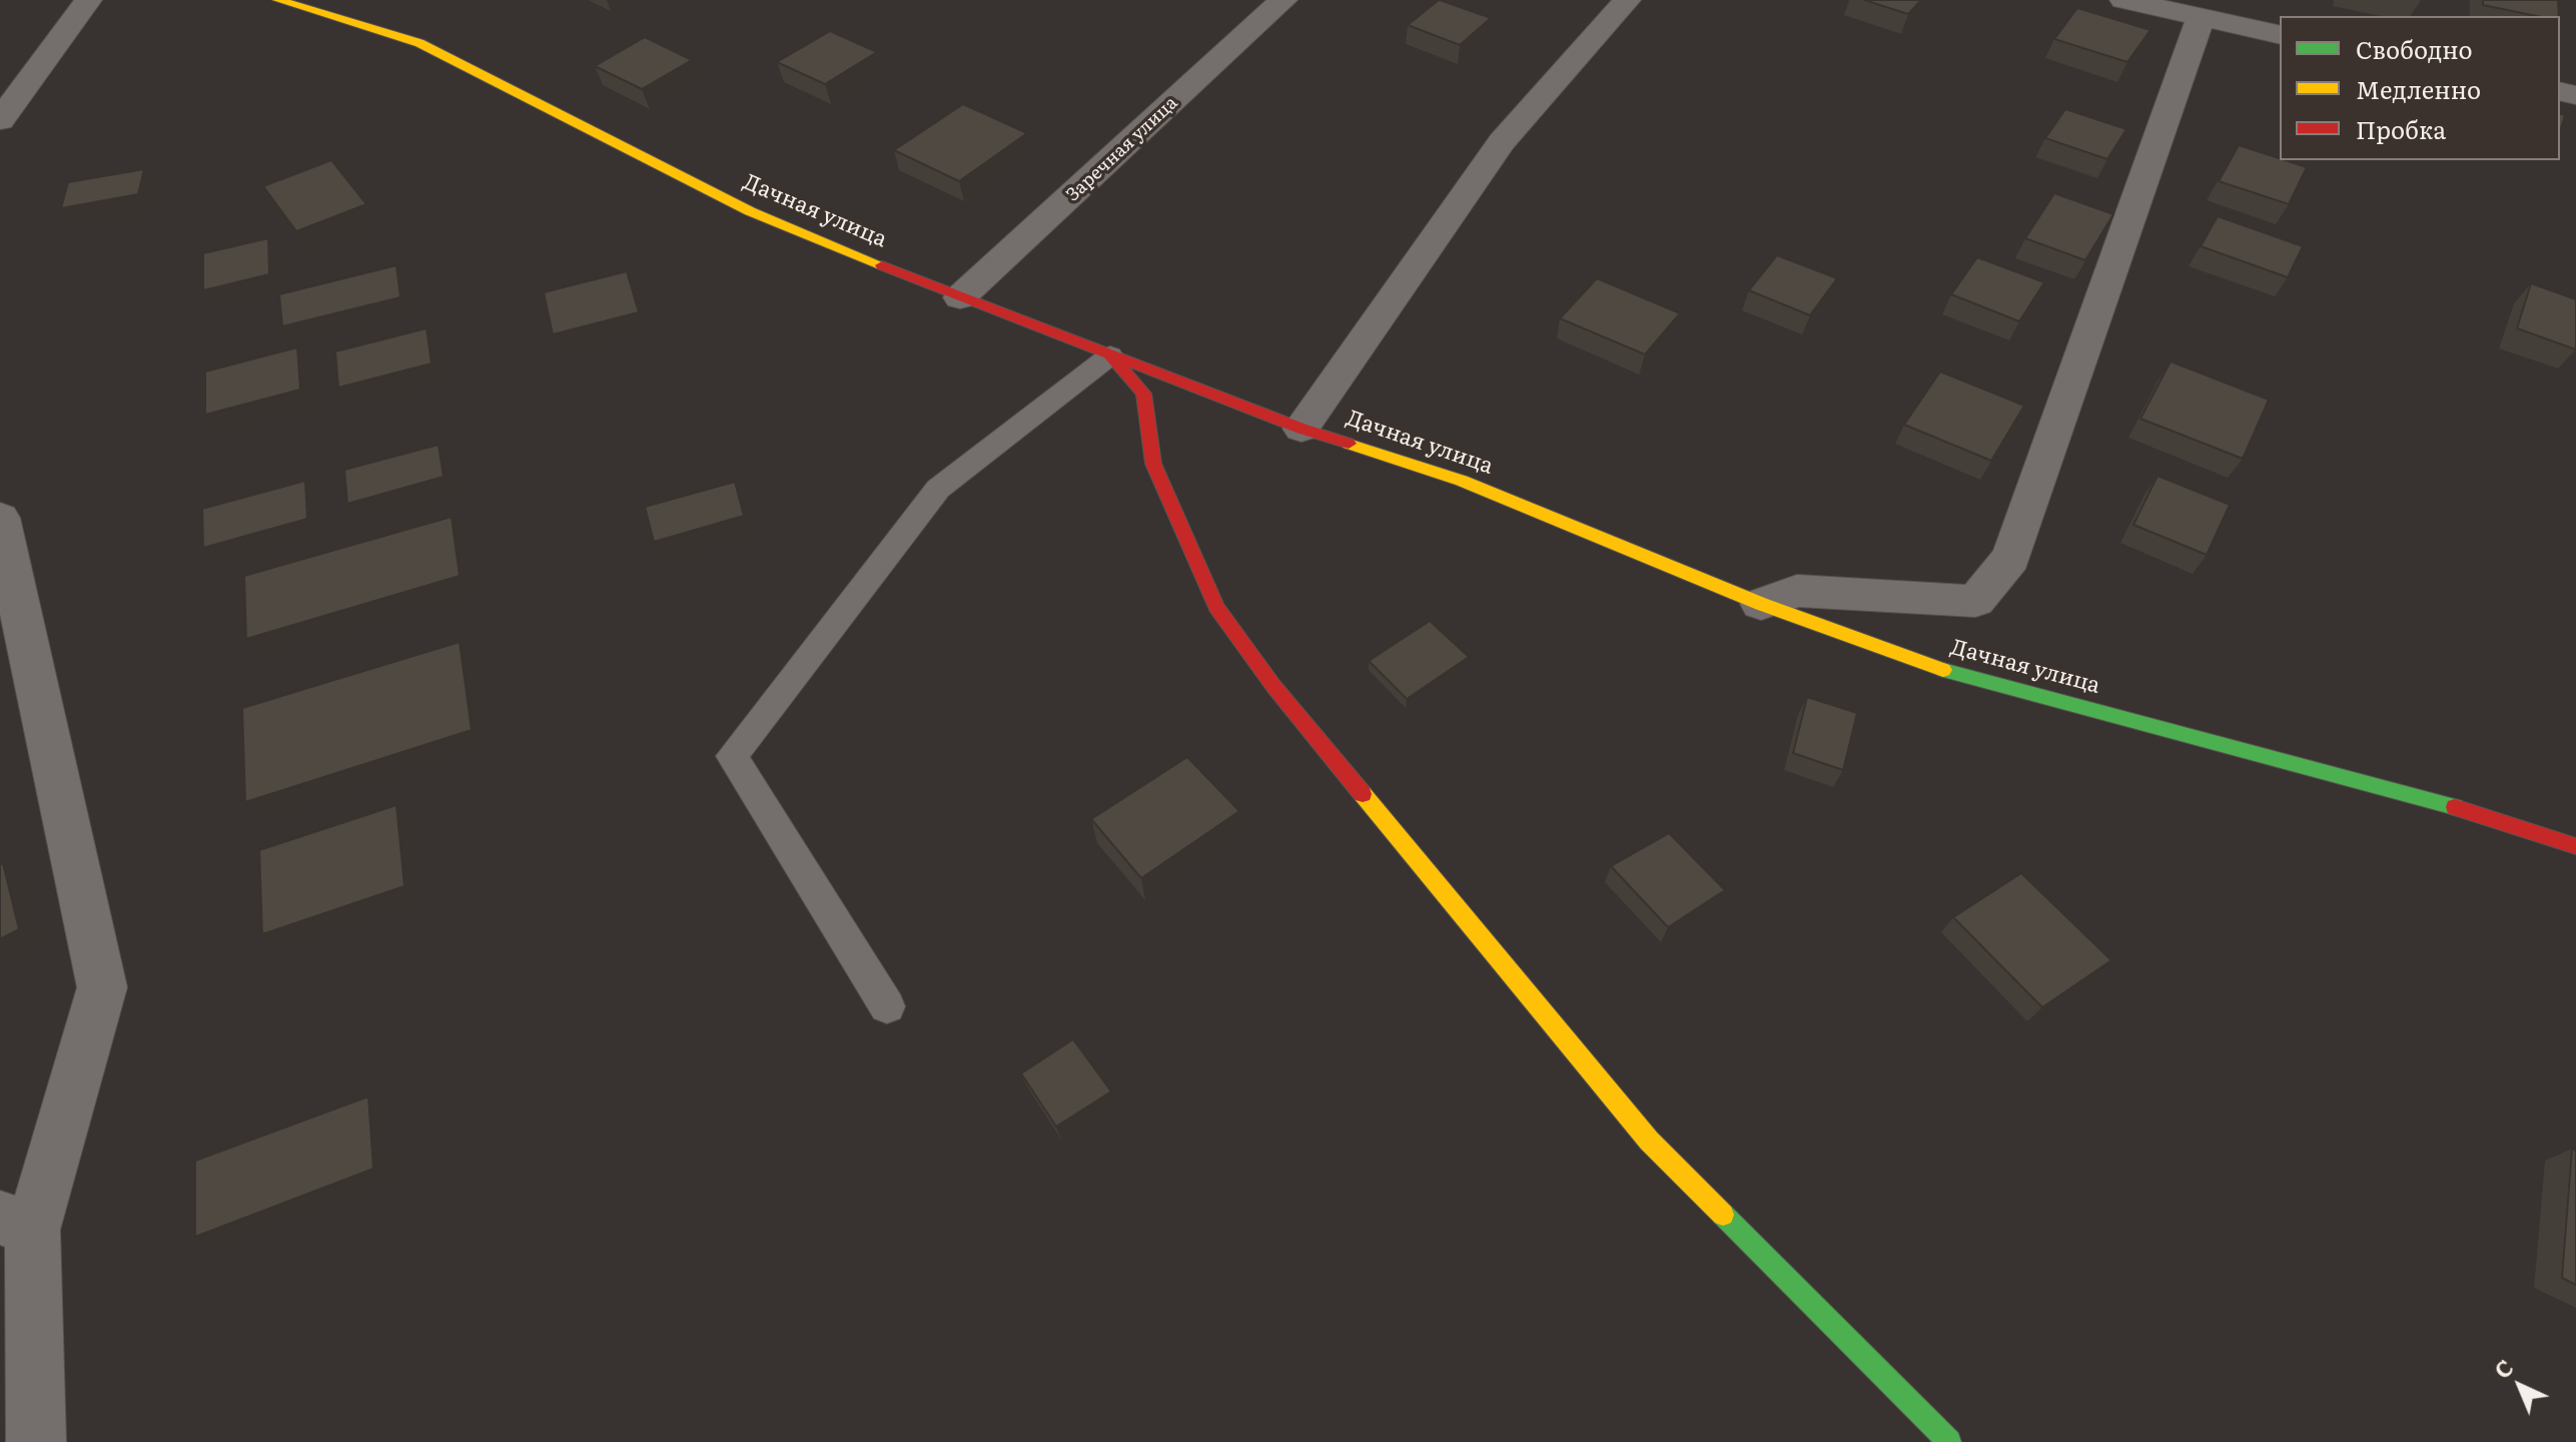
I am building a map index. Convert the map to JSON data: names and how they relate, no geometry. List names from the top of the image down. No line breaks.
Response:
{"streets":{"street":["Заречная улица","Дачная улица"]},"crossings":[["Заречная улица","Дачная улица"]],"legend":["Свободно","Медленно","Пробка"],"north":"top left"}
